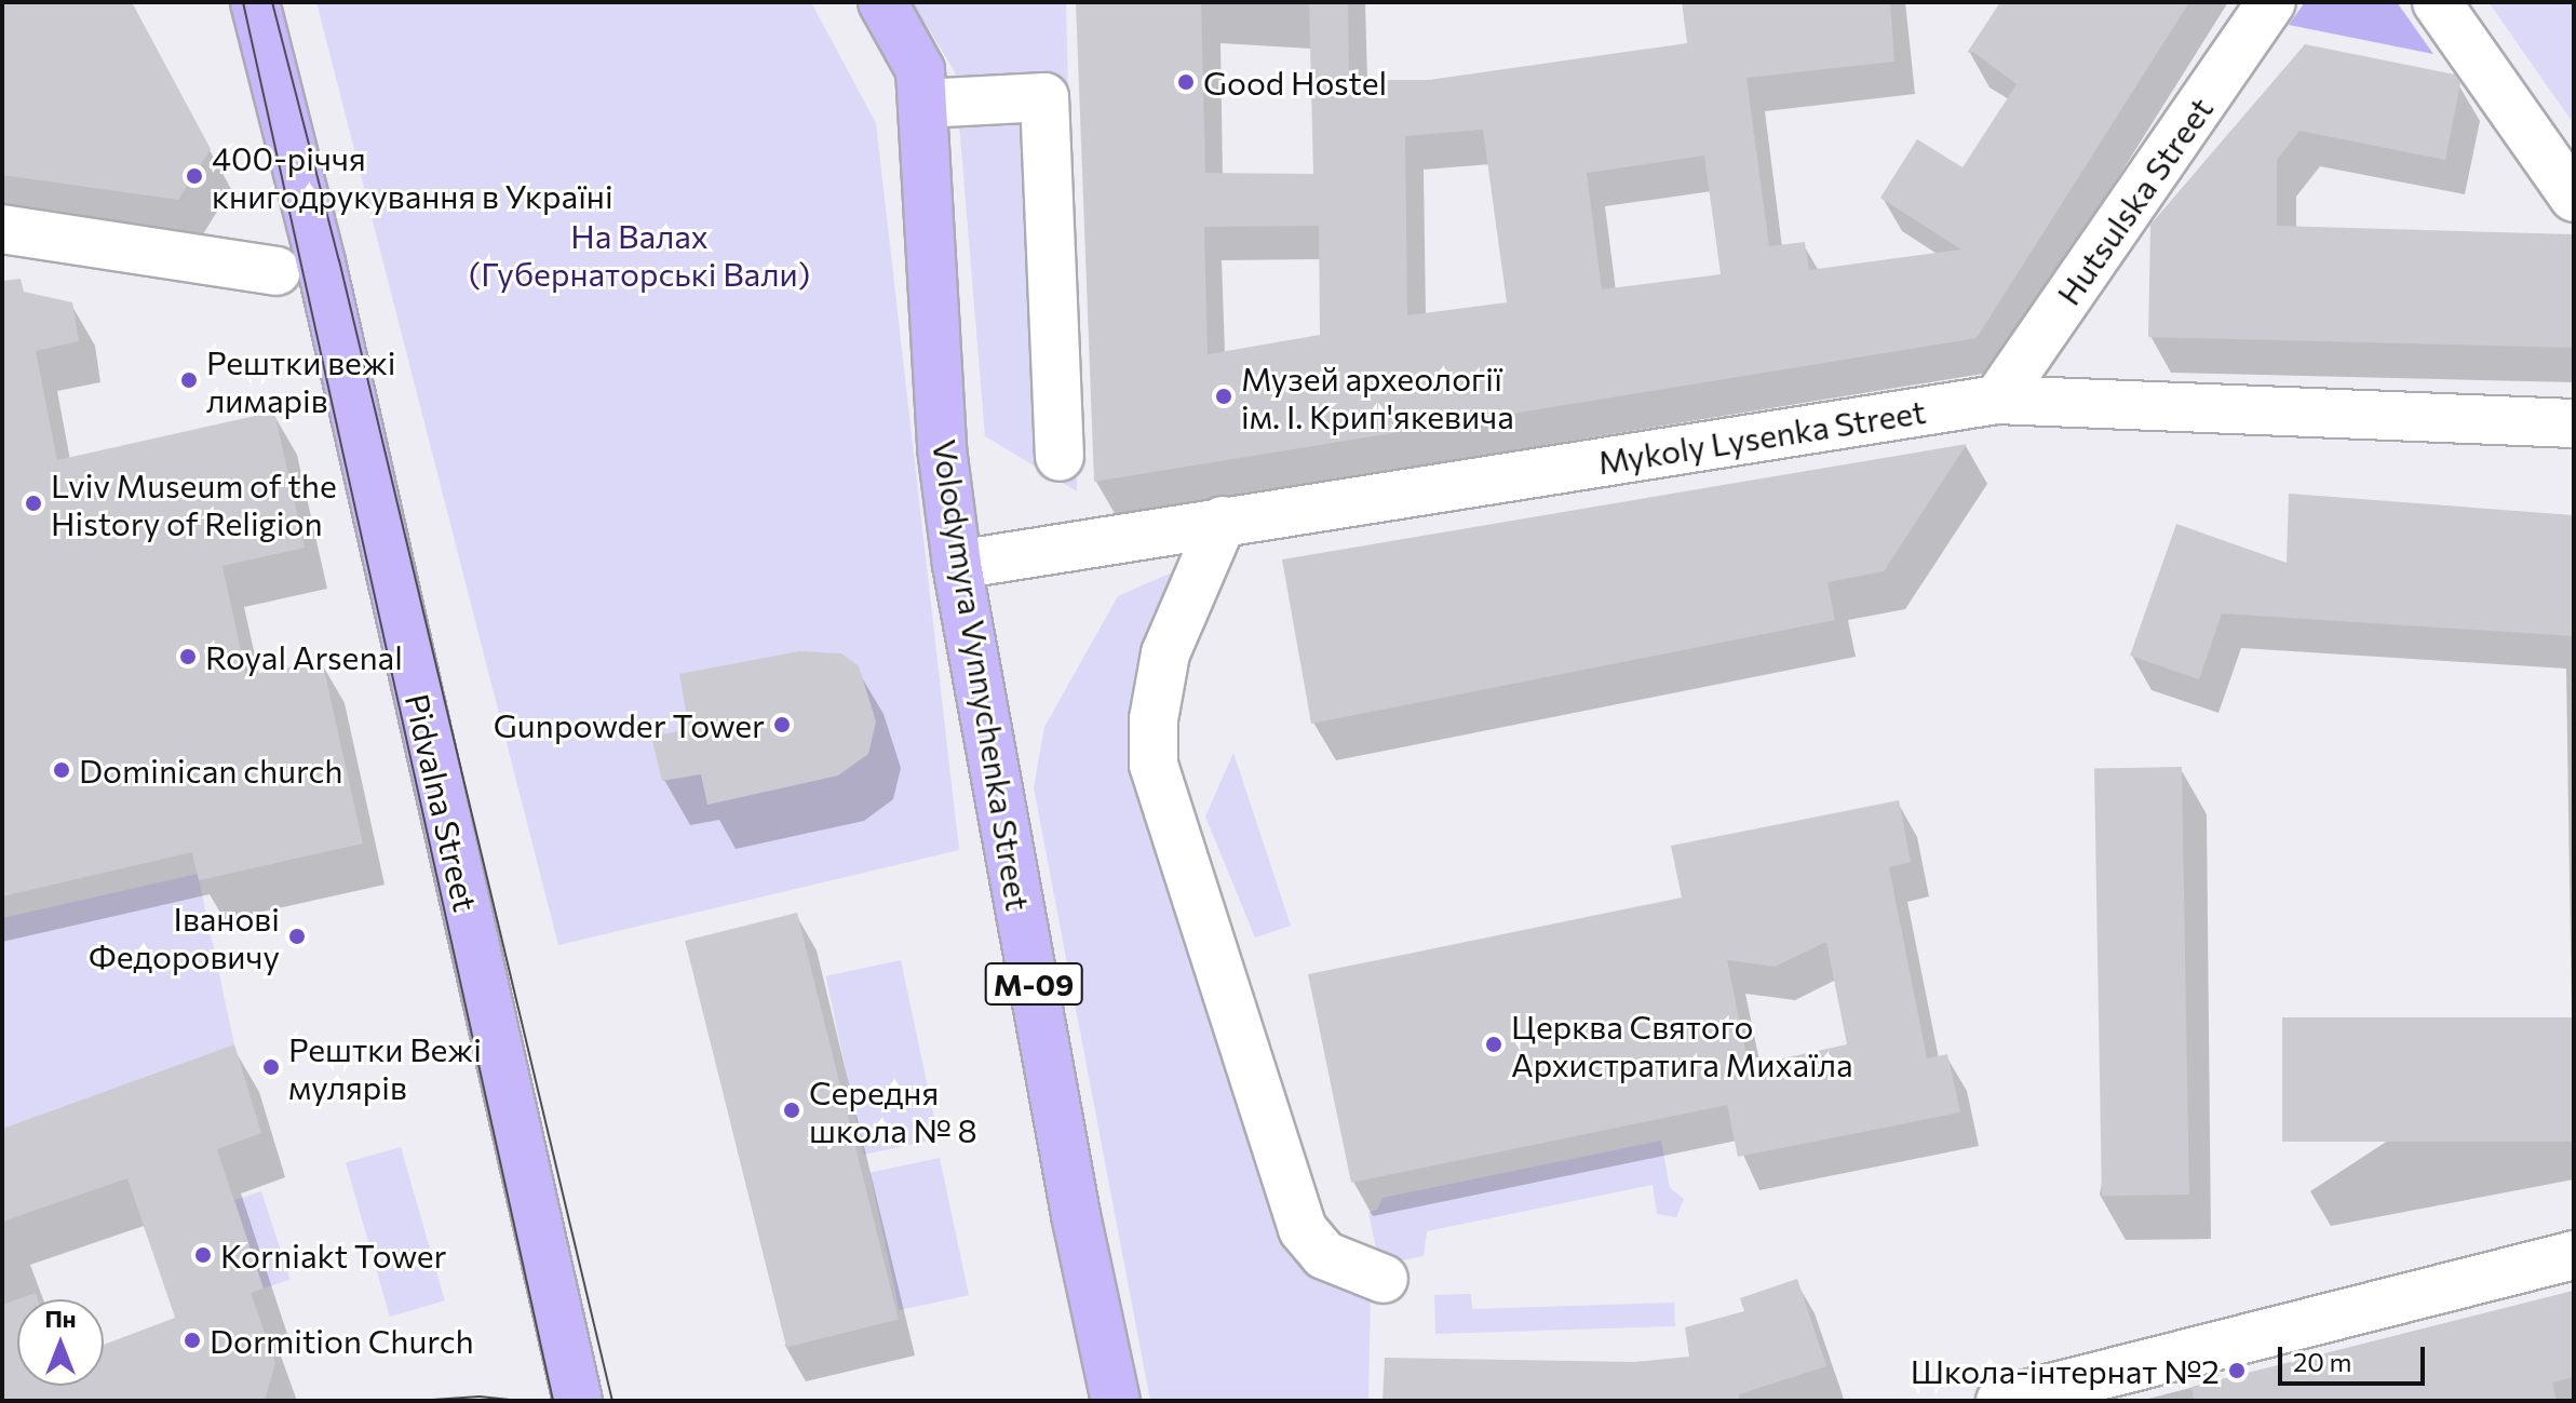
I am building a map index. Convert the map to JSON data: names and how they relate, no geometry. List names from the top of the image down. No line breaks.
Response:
{"streets":{"main road":["Volodymyra Vynnychenka Street","Pidvalna Street","М-09"],"street":["Hutsulska Street","Mykoly Lysenka Street"]},"crossings":[["Hutsulska Street","Mykoly Lysenka Street"],["Mykoly Lysenka Street","Volodymyra Vynnychenka Street"]],"parks":["На Валах (Губернаторські Вали)"],"places":["Good Hostel","400-річчя книгодрукування в Україні","Рештки вежі лимарів","Музей археології ім. І. Крип'якевича","Lviv Museum of the History of Religion","Royal Arsenal","Gunpowder Tower","Dominican church","Іванові Федоровичу","Церква Святого Архистратига Михаїла","Рештки Вежі мулярів","Середня школа № 8","Korniakt Tower","Dormition Church","Школа-інтернат №2"],"scale_bar":"20 m","north":"top"}
